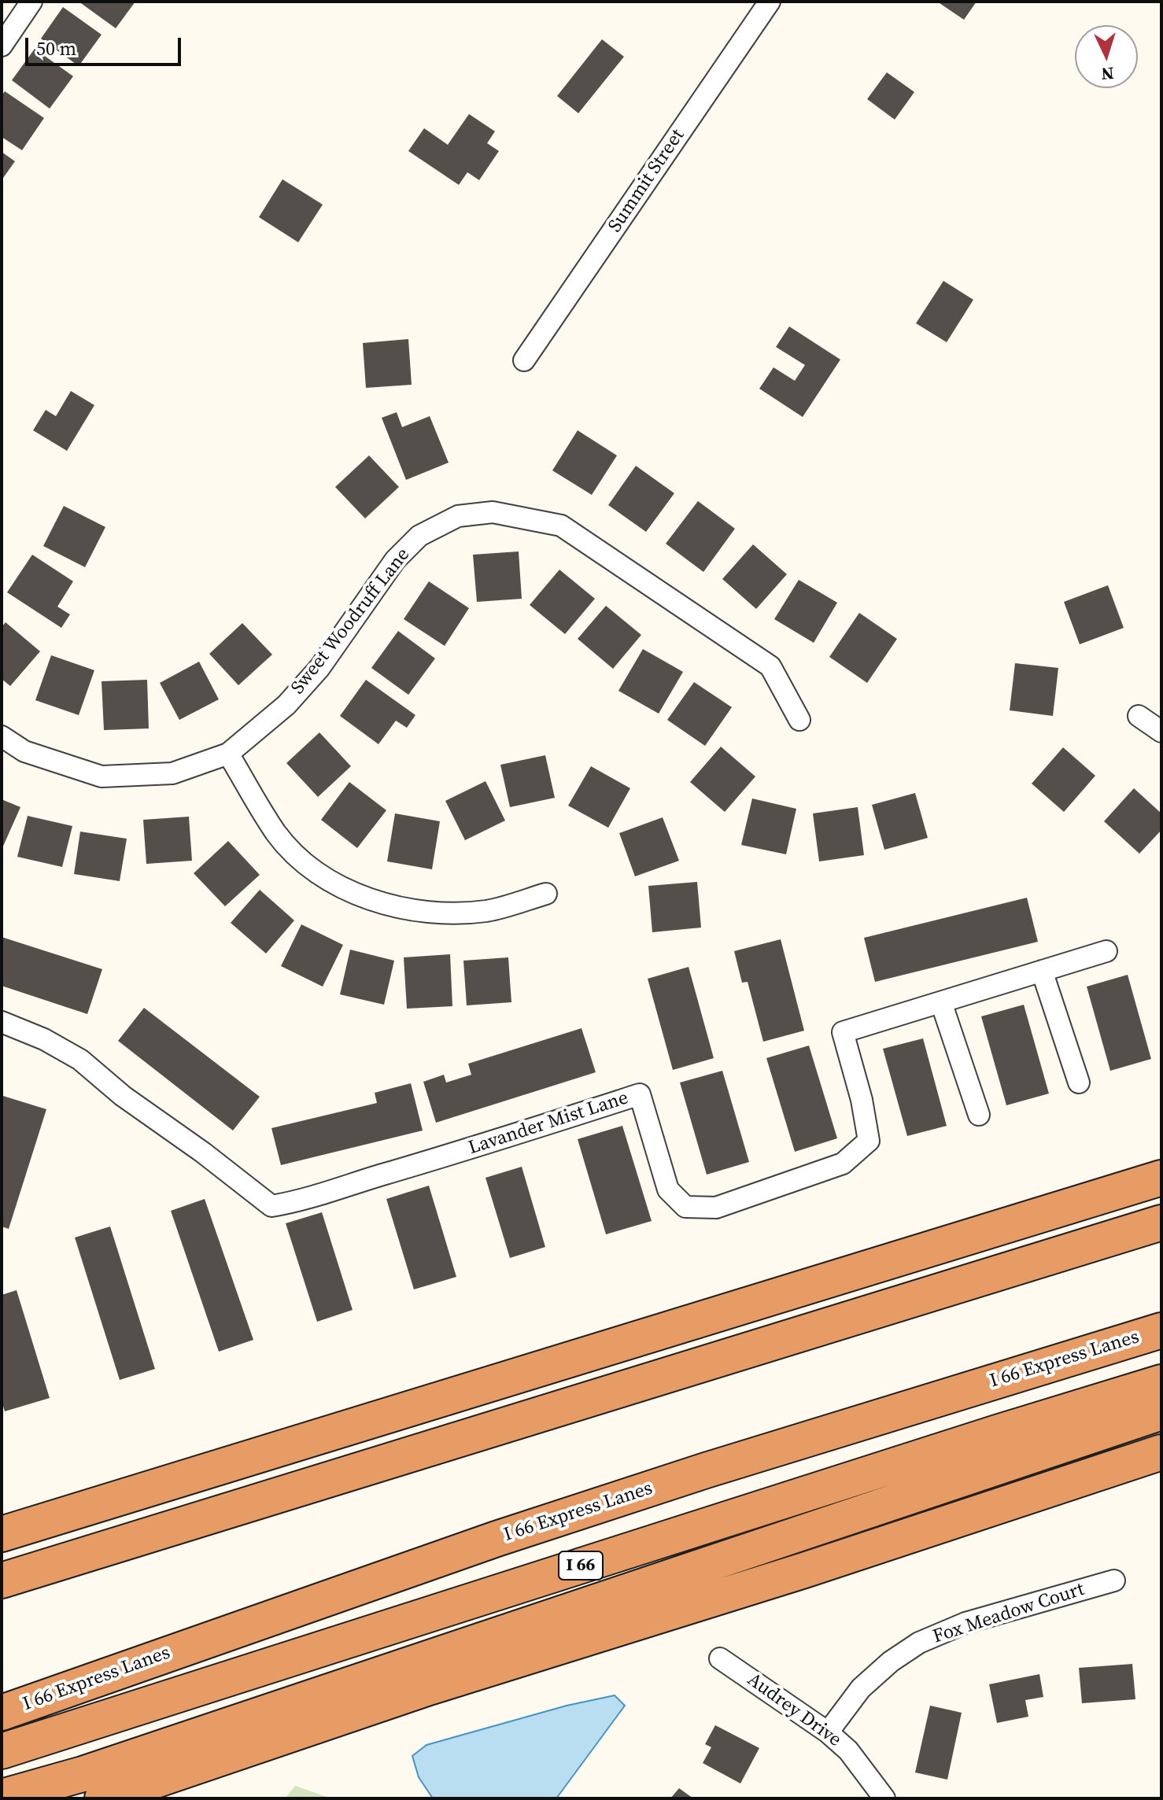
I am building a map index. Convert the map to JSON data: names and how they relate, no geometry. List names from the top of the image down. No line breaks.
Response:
{"streets":{"highway":["I 66 Express Lanes","I 66"],"street":["Summit Street","Sweet Woodruff Lane","Lavander Mist Lane","Fox Meadow Court","Audrey Drive"]},"crossings":[["Fox Meadow Court","Audrey Drive"]],"scale_bar":"50 m","north":"bottom"}
